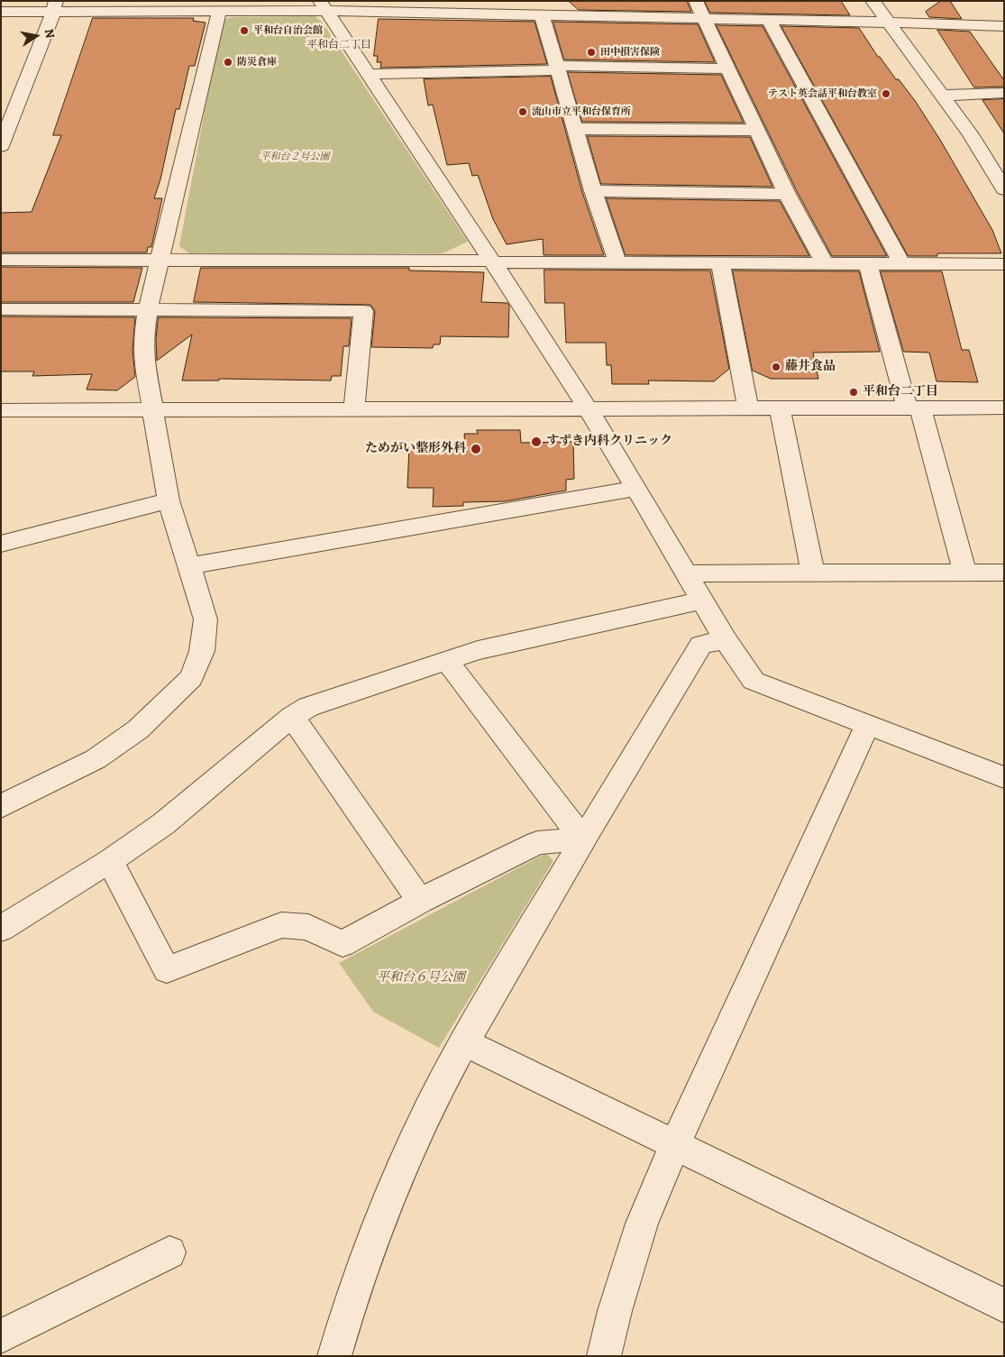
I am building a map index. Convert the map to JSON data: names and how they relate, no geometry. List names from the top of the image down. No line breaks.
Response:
{"districts":["平和台二丁目"],"parks":["平和台２号公園","平和台６号公園"],"places":["平和台自治会館","田中損害保険","防災倉庫","テスト英会話平和台教室","流山市立平和台保育所","藤井食品","平和台二丁目","すずき内科クリニック","ためがい整形外科"],"north":"right"}
